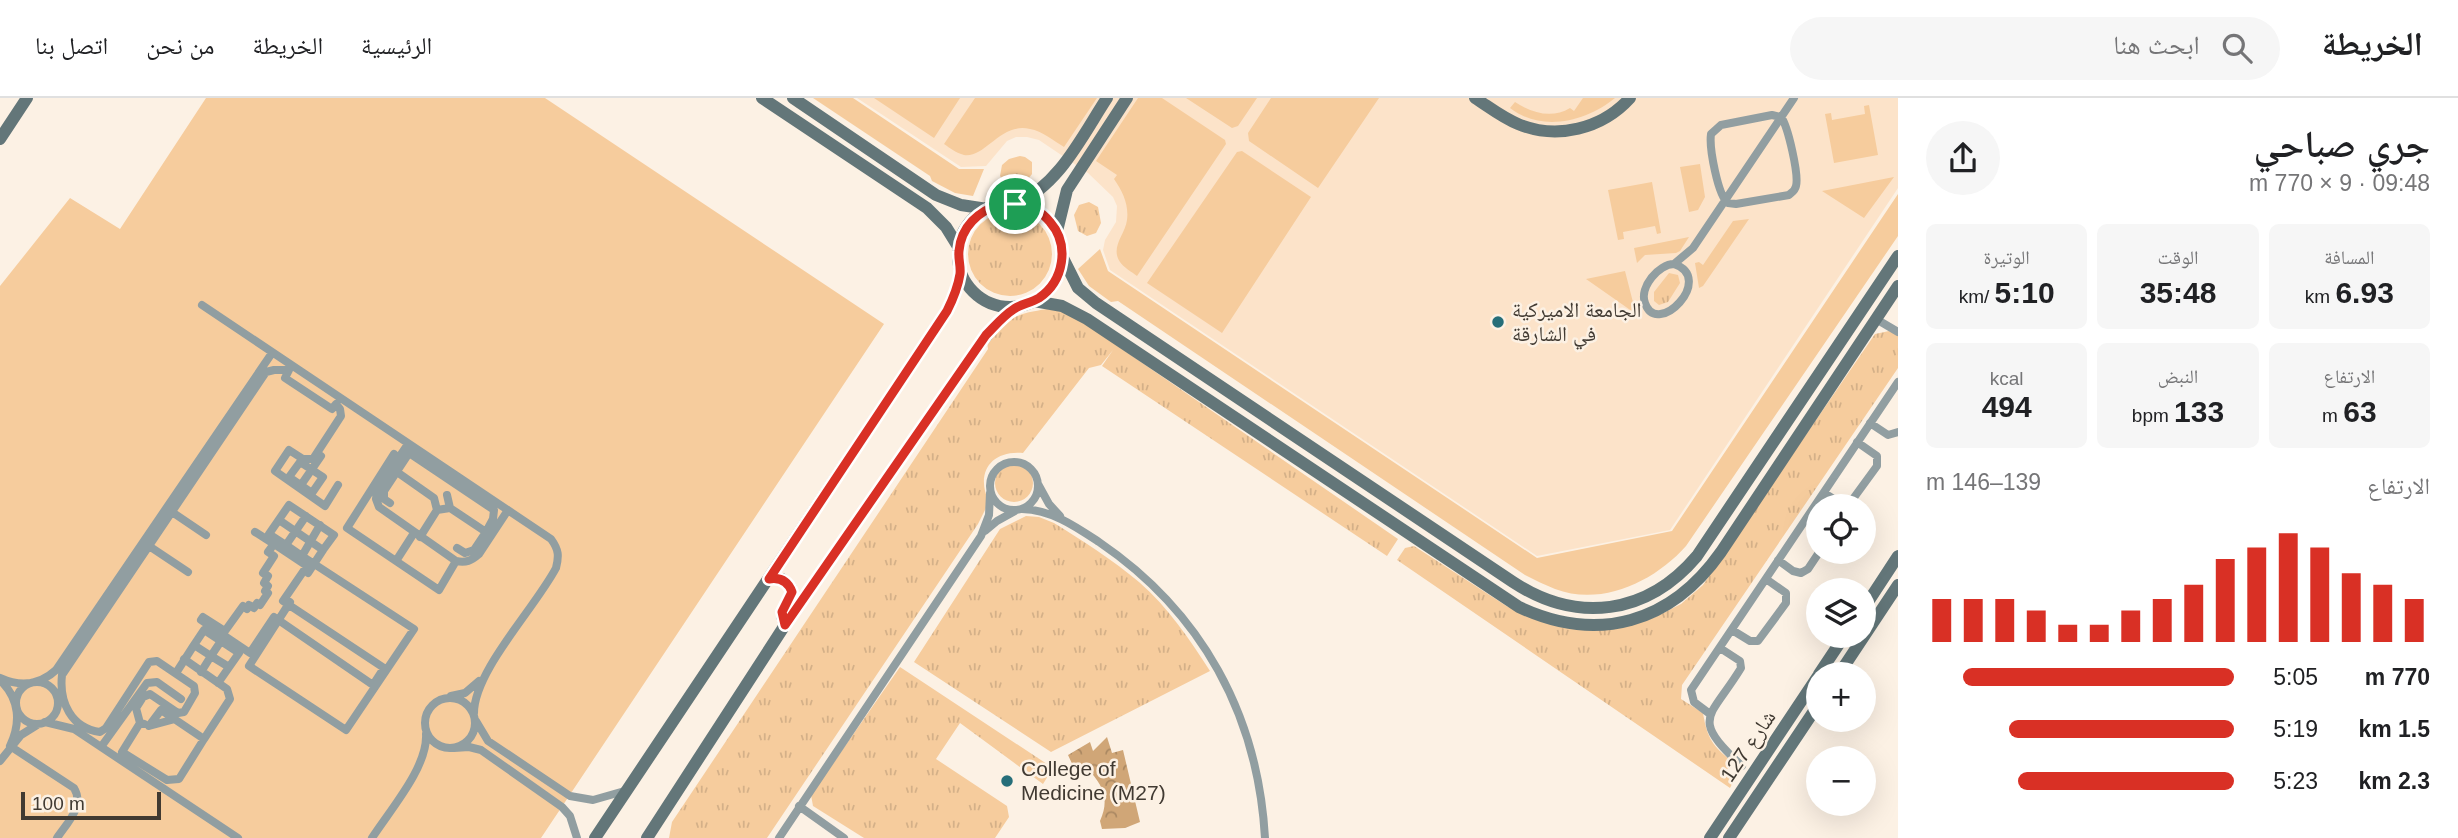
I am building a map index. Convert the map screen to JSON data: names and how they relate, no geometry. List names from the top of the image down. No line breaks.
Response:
{"streets":{"street":["شارع 127"]},"places":["الجامعة الاميركية في الشارقة","College of Medicine (M27)"],"scale_bar":"100 m","page":{"header":"الخريطة","search":"ابحث هنا","nav":["الرئيسية","الخريطة","من نحن","اتصل بنا"],"heading":["جري صباحي","09:48 · 9 × 770 m"],"stats":[["المسافة","6.93 km"],["الوقت","35:48"],["الوتيرة","5:10 /km"],["الارتفاع","63 m"],["النبض","133 bpm"],["kcal","494"]],"chart":["الارتفاع","139–146 m"],"map_buttons":["+","−"],"list":[{"name":"770 m","note":"5:05"},{"name":"1.5 km","note":"5:19"},{"name":"2.3 km","note":"5:23"}],"scale":"100 m"}}
